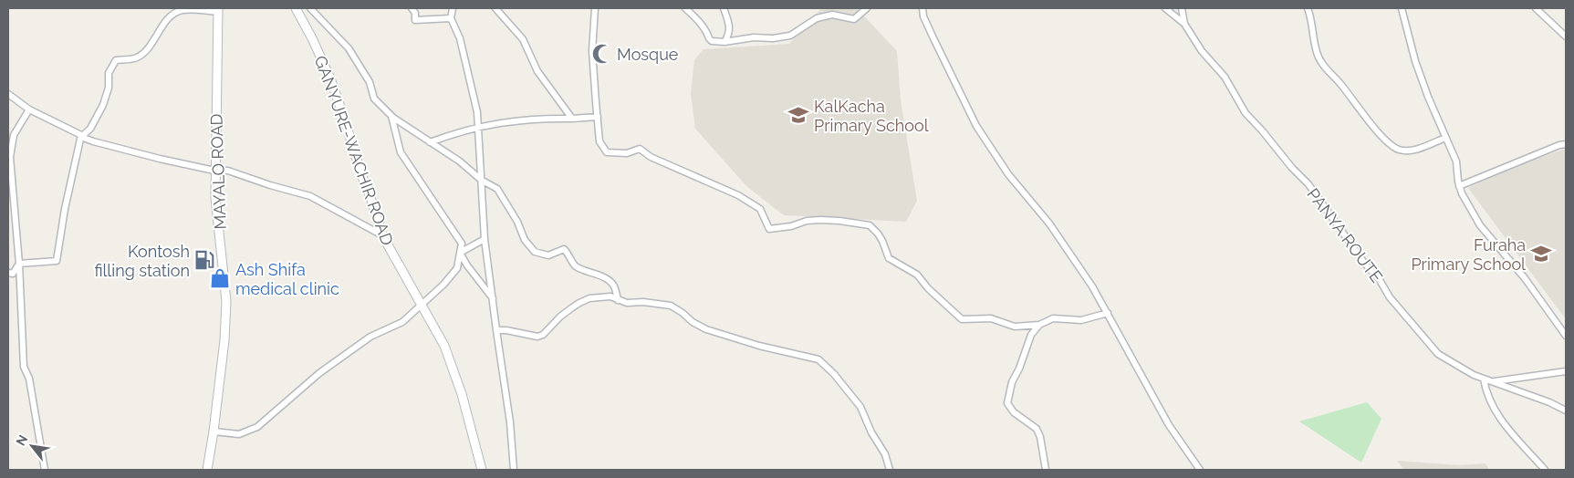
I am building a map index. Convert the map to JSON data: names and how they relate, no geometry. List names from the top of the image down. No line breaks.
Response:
{"streets":{"street":["GANYURE-WACHIR ROAD","MAYALO ROAD","PANYA ROUTE"]},"places":{"mosque":["Mosque"],"school or university":["KalKacha Primary School","Furaha Primary School"],"fuel station":["Kontosh filling station"],"shop":["Ash Shifa medical clinic"]},"north":"top left"}
